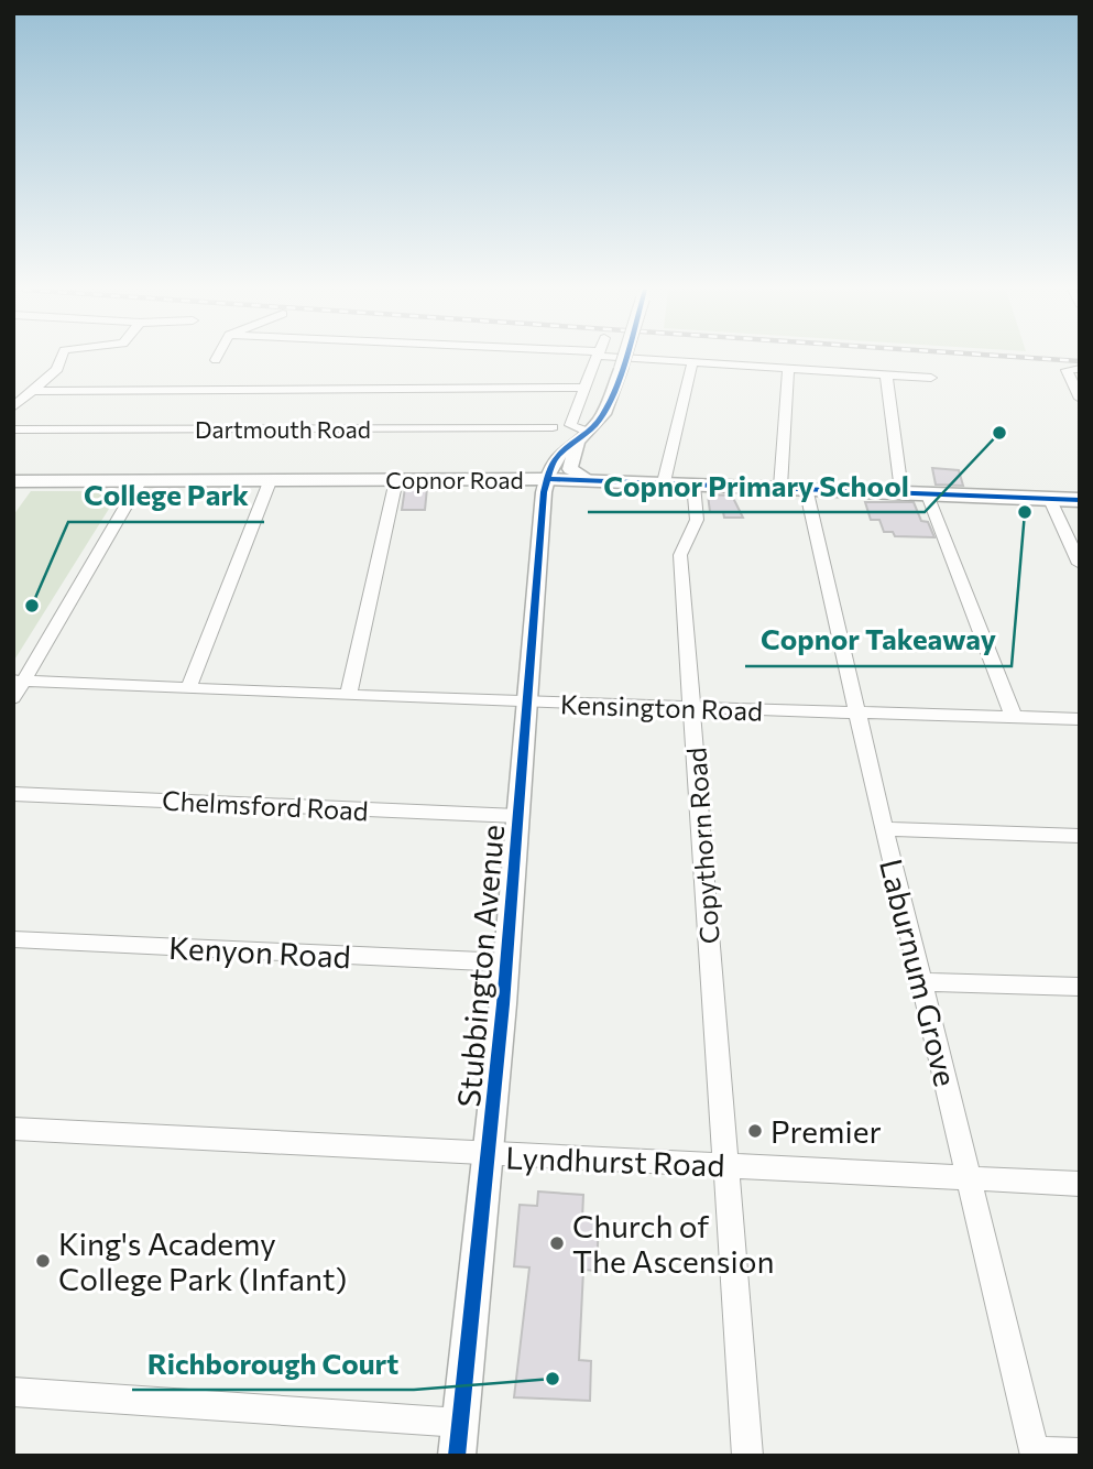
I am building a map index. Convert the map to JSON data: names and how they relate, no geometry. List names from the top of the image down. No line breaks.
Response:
{"streets":{"main road":["Copnor Road"],"street":["Dartmouth Road","Kensington Road","Chelmsford Road","Copythorn Road","Kenyon Road","Stubbington Avenue","Laburnum Grove","Lyndhurst Road"]},"crossings":[["Copnor Road","Copythorn Road"],["Copnor Road","Stubbington Avenue"],["Copnor Road","Laburnum Grove"],["Kensington Road","Copythorn Road"],["Kensington Road","Stubbington Avenue"],["Kensington Road","Laburnum Grove"],["Chelmsford Road","Stubbington Avenue"],["Copythorn Road","Lyndhurst Road"],["Kenyon Road","Stubbington Avenue"],["Stubbington Avenue","Lyndhurst Road"],["Laburnum Grove","Lyndhurst Road"]],"places":["Copnor Primary School","Copnor Takeaway","College Park","Premier","Church of The Ascension","King's Academy College Park (Infant)","Richborough Court"]}
